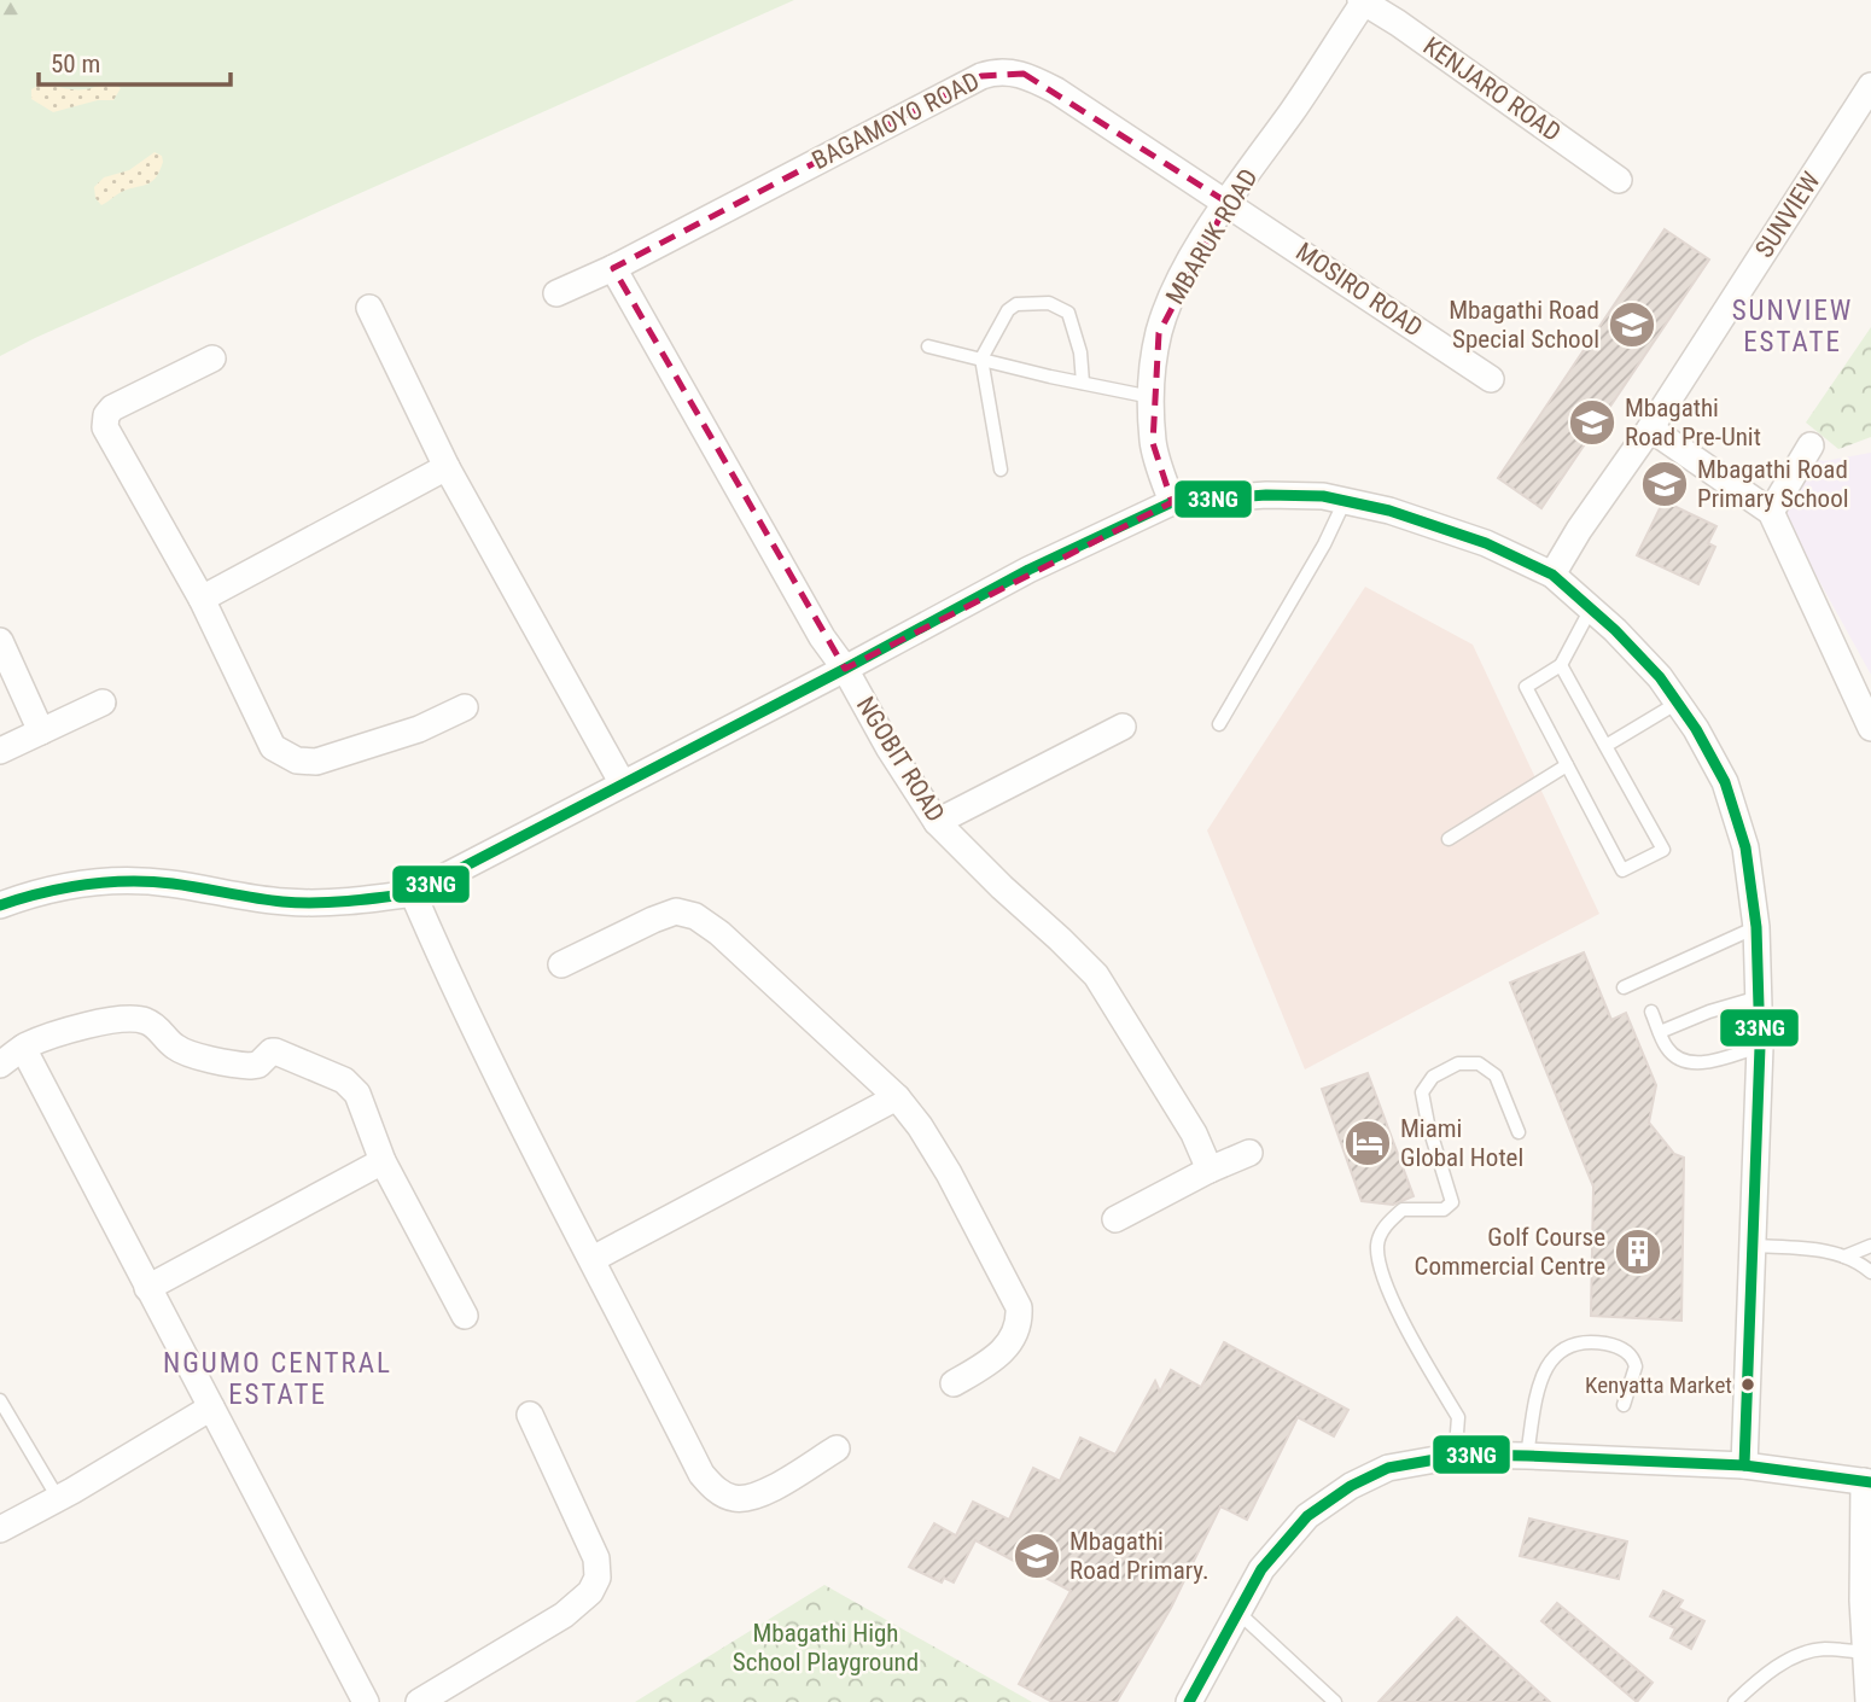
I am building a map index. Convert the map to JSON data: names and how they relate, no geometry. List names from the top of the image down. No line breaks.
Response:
{"streets":{"street":["KENJARO ROAD","BAGAMOYO ROAD","SUNVIEW","MBARUK ROAD","MOSIRO ROAD","NGOBIT ROAD"]},"crossings":[["KENJARO ROAD","MBARUK ROAD"],["BAGAMOYO ROAD","MBARUK ROAD"],["BAGAMOYO ROAD","MOSIRO ROAD"],["BAGAMOYO ROAD","NGOBIT ROAD"],["MBARUK ROAD","MOSIRO ROAD"]],"districts":["SUNVIEW ESTATE","NGUMO CENTRAL ESTATE"],"parks":["Mbagathi High School Playground"],"places":{"school or university":["Mbagathi Road Special School","Mbagathi Road Pre-Unit","Mbagathi Road Primary School","Mbagathi Road Primary."],"hotel":["Miami Global Hotel"],"building":["Golf Course Commercial Centre"],"other":["Kenyatta Market"]},"lines":["transit line 33NG"],"scale_bar":"50 m"}
